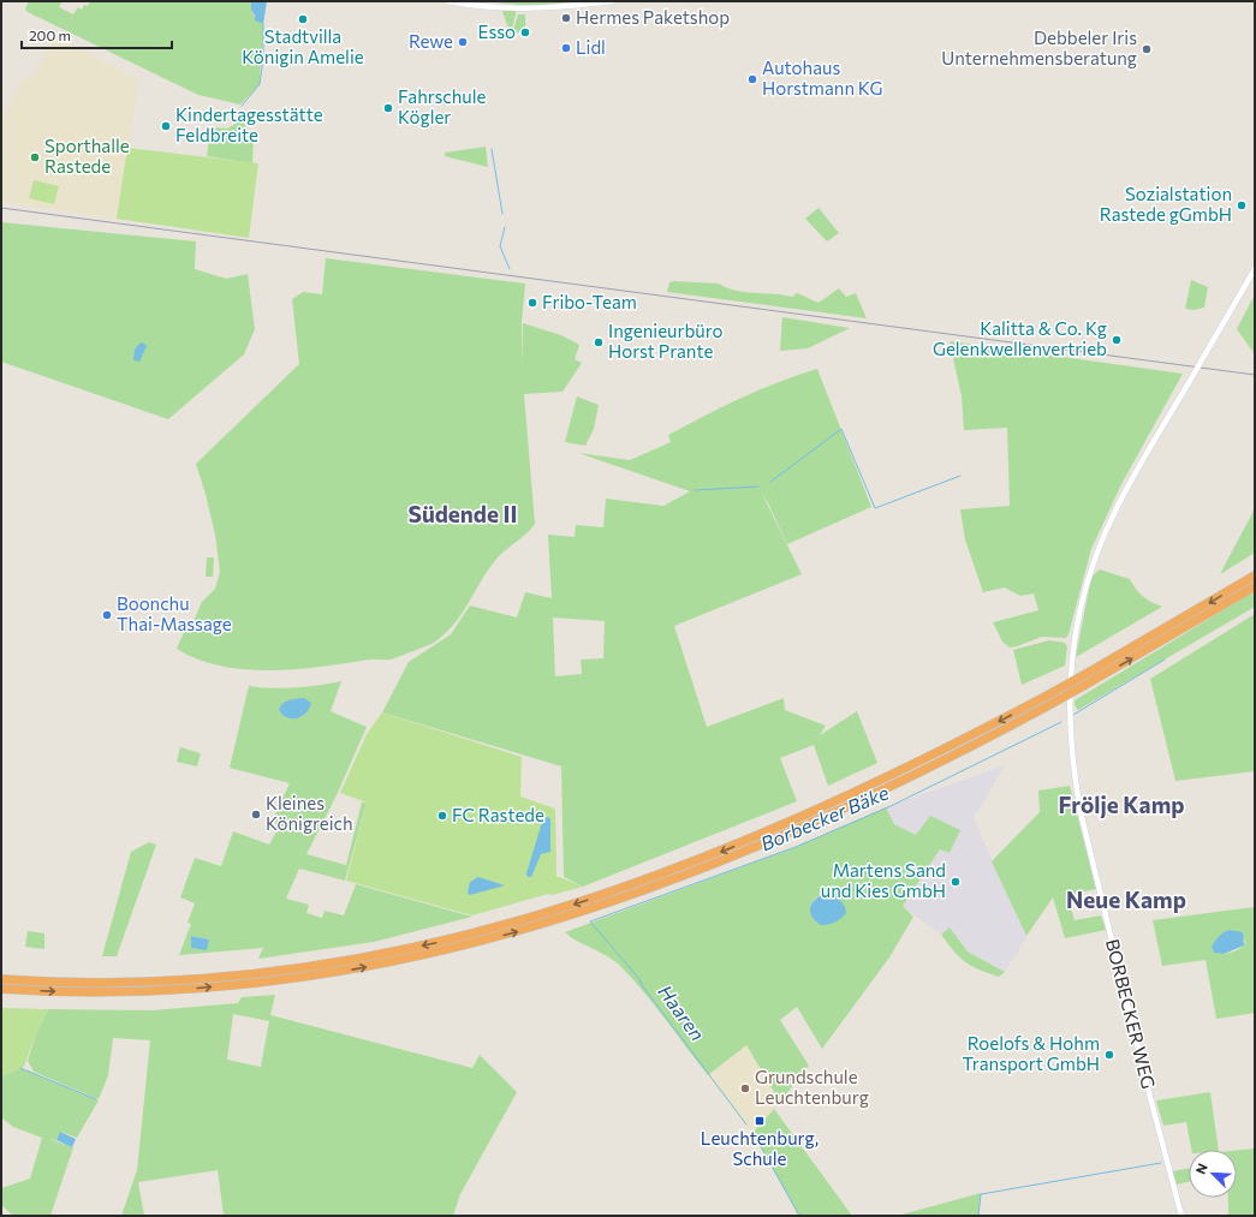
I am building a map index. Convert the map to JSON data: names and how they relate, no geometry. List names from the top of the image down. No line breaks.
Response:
{"streets":{"street":["BORBECKER WEG"]},"districts":["Südende II","Frölje Kamp","Neue Kamp"],"water":["Borbecker Bäke","Haaren"],"places":{"other":["Hermes Paketshop","Stadtvilla Königin Amelie","Esso","Rewe","Lidl","Debbeler Iris Unternehmensberatung","Autohaus Horstmann KG","Fahrschule Kögler","Kindertagesstätte Feldbreite","Sporthalle Rastede","Sozialstation Rastede gGmbH","Fribo-Team","Kalitta & Co. Kg Gelenkwellenvertrieb","Ingenieurbüro Horst Prante","Boonchu Thai-Massage","Kleines Königreich","FC Rastede","Martens Sand und Kies GmbH","Roelofs & Hohm Transport GmbH","Grundschule Leuchtenburg"],"transit":["Leuchtenburg, Schule"]},"scale_bar":"200 m","north":"top left"}
